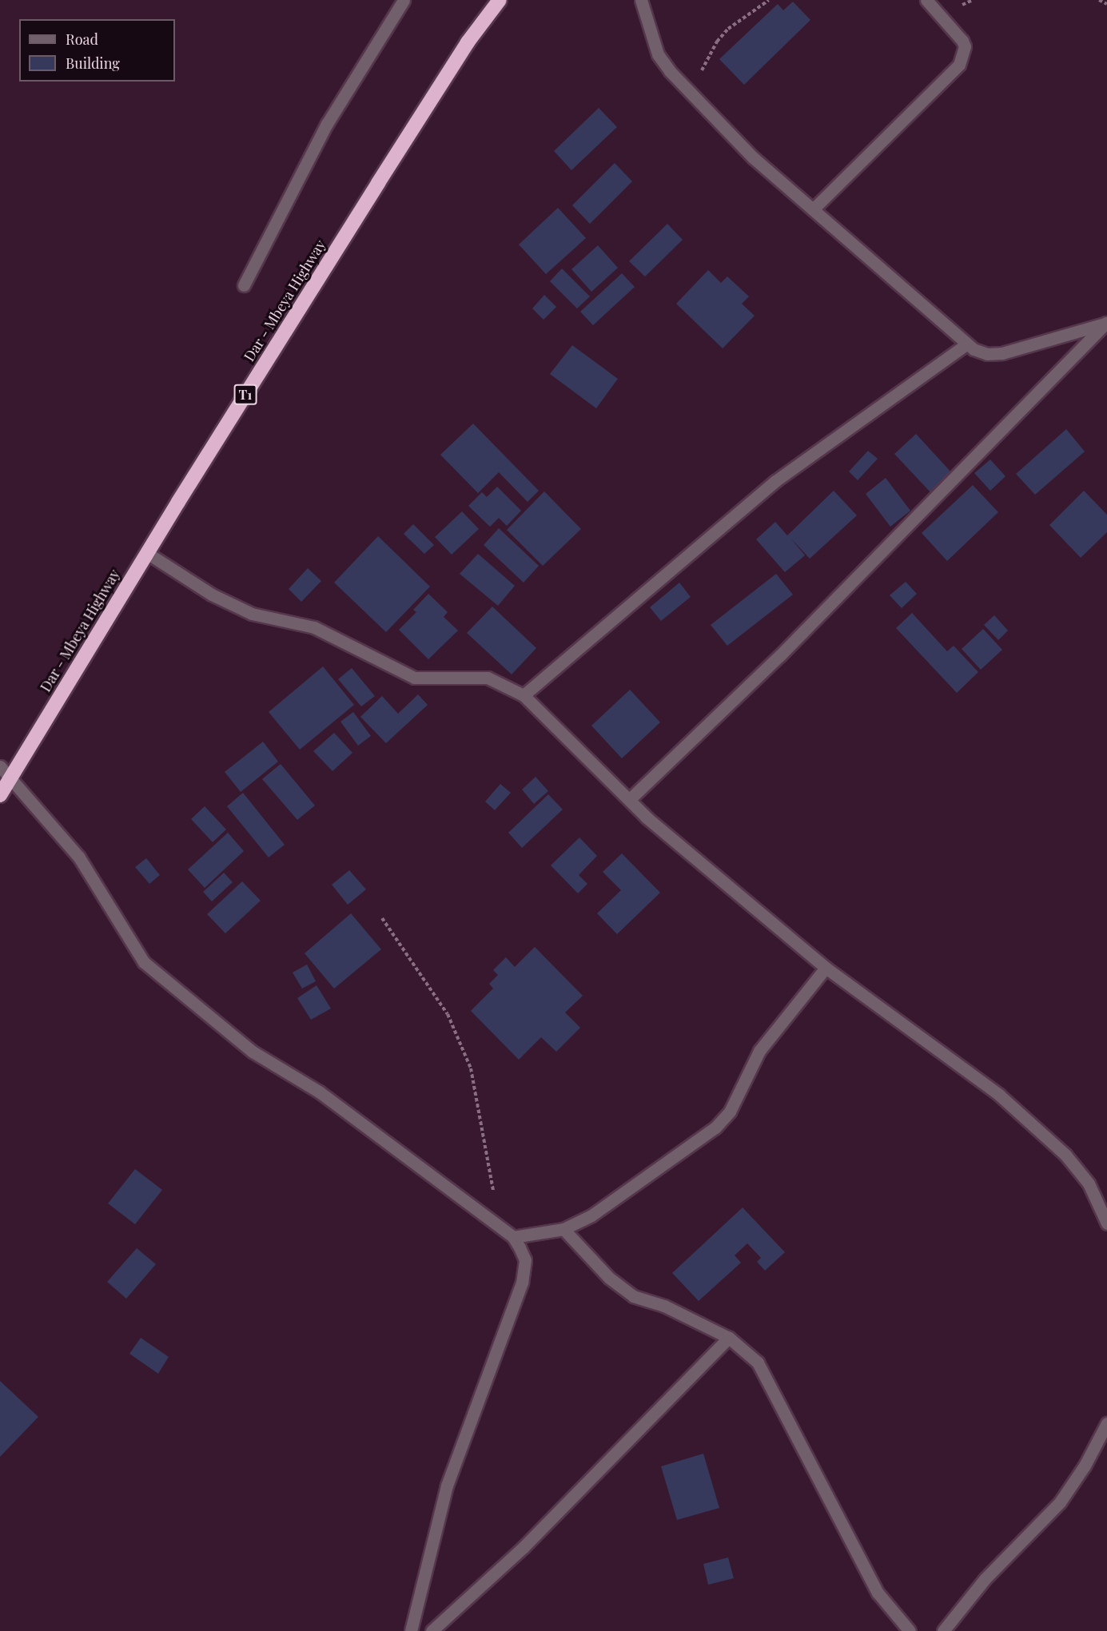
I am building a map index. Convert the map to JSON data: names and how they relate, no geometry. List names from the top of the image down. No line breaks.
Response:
{"streets":{"highway":["Dar - Mbeya Highway","T1"]},"legend":["Road","Building"]}
